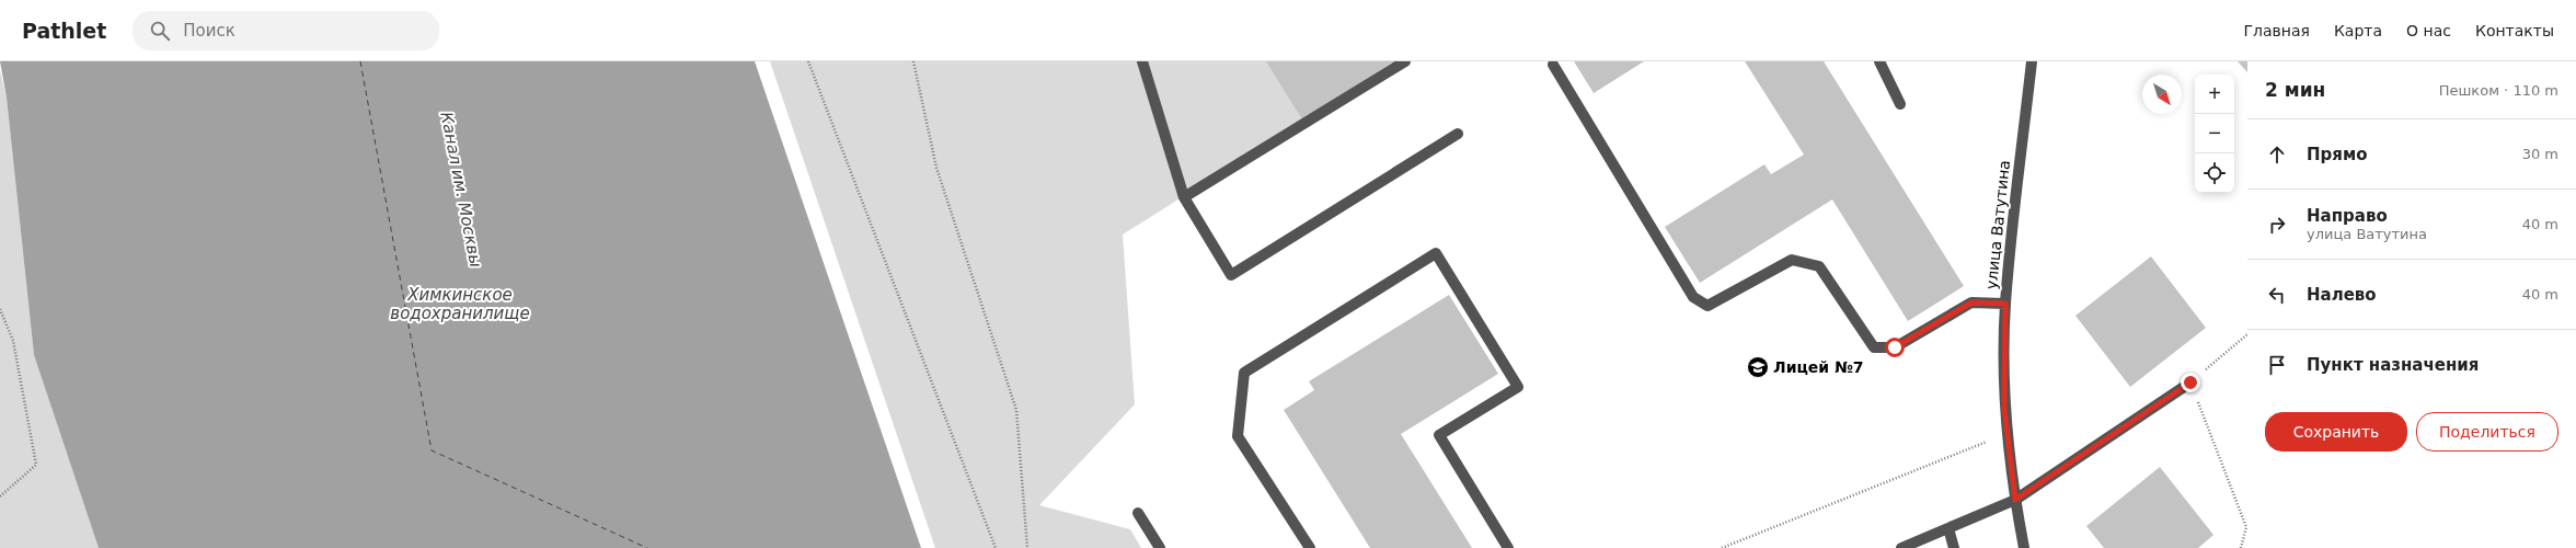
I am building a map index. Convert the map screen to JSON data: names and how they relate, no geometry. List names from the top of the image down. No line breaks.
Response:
{"streets":{"street":["улица Ватутина"]},"water":["Канал им. Москвы","Химкинское водохранилище"],"places":{"school or university":["Лицей №7"]},"north":"bottom right","page":{"header":"Pathlet","search":"Поиск","nav":["Главная","Карта","О нас","Контакты"],"heading":["2 мин","Пешком · 110 m"],"map_buttons":["+","−"],"list":[["Прямо","30 m"],["Направо","улица Ватутина","40 m"],["Налево","40 m"],"Пункт назначения"],"buttons":["Сохранить","Поделиться"]}}
